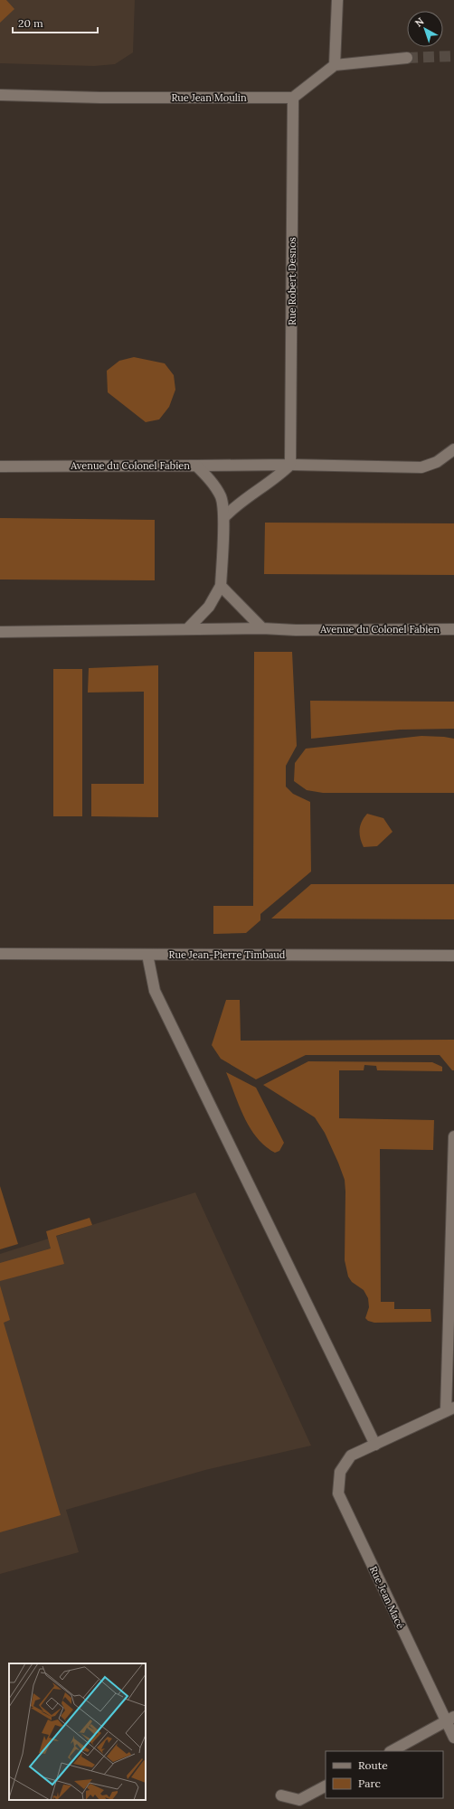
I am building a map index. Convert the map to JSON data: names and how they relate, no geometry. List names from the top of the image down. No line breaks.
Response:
{"streets":{"street":["Rue Jean Moulin","Rue Robert Desnos","Avenue du Colonel Fabien","Rue Jean-Pierre Timbaud","Rue Jean Macé"]},"crossings":[["Rue Jean Moulin","Rue Robert Desnos"]],"legend":["Route","Parc"],"scale_bar":"20 m","north":"top left"}
